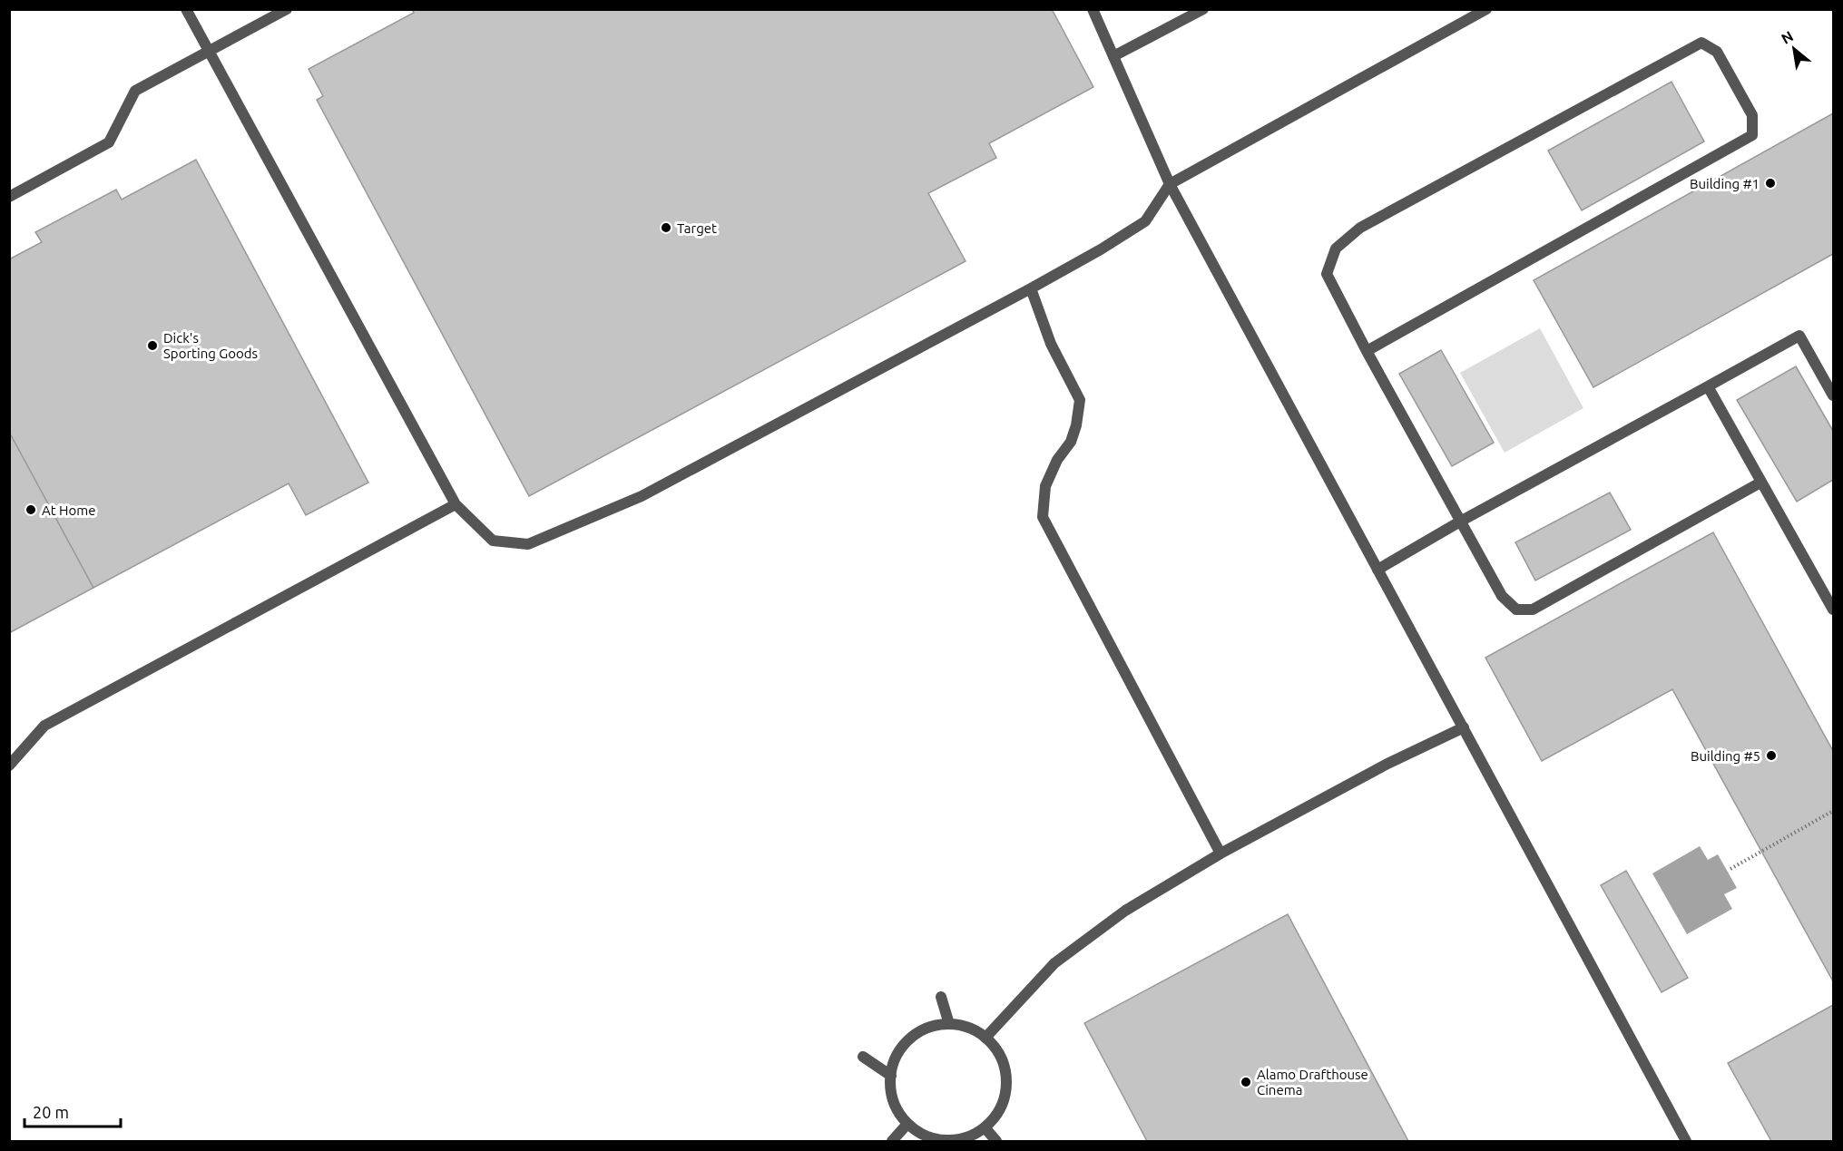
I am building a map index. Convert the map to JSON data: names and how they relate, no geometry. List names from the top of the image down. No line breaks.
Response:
{"places":["Building #1","Target","Dick's Sporting Goods","At Home","Building #5","Alamo Drafthouse Cinema"],"scale_bar":"20 m","north":"top left"}
